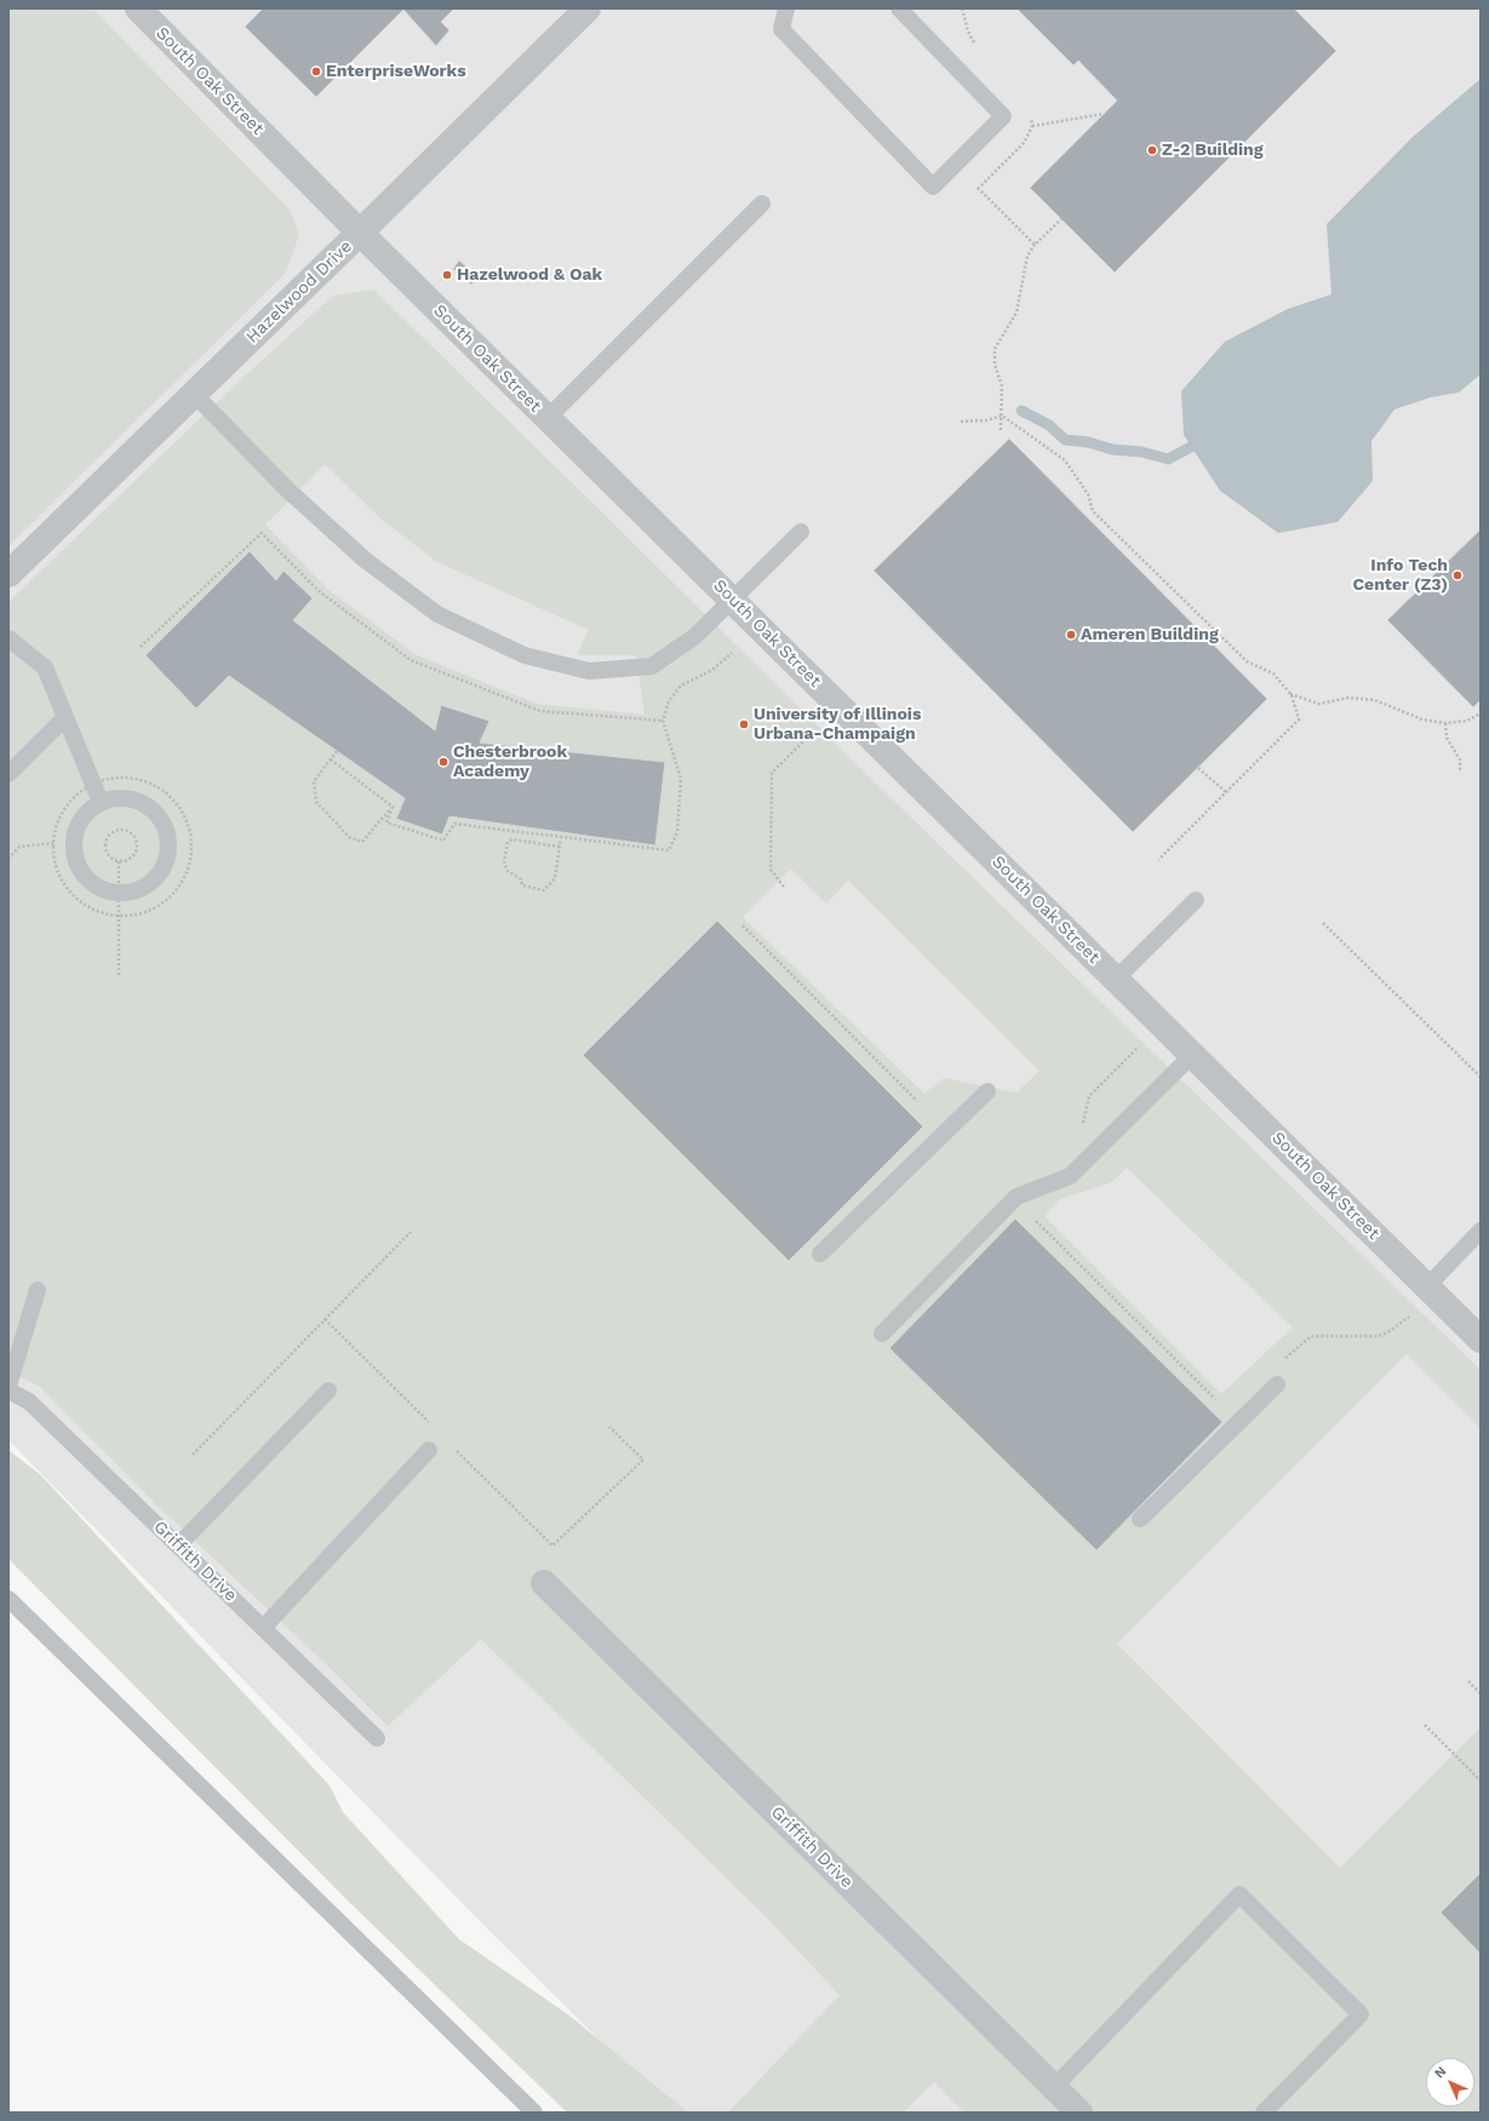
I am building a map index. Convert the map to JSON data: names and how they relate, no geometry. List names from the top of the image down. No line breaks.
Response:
{"streets":{"street":["South Oak Street","Hazelwood Drive","Griffith Drive"]},"crossings":[["South Oak Street","Hazelwood Drive"]],"places":["EnterpriseWorks","Z-2 Building","Hazelwood & Oak","Info Tech Center (Z3)","Ameren Building","University of Illinois Urbana-Champaign","Chesterbrook Academy"],"north":"top left"}
